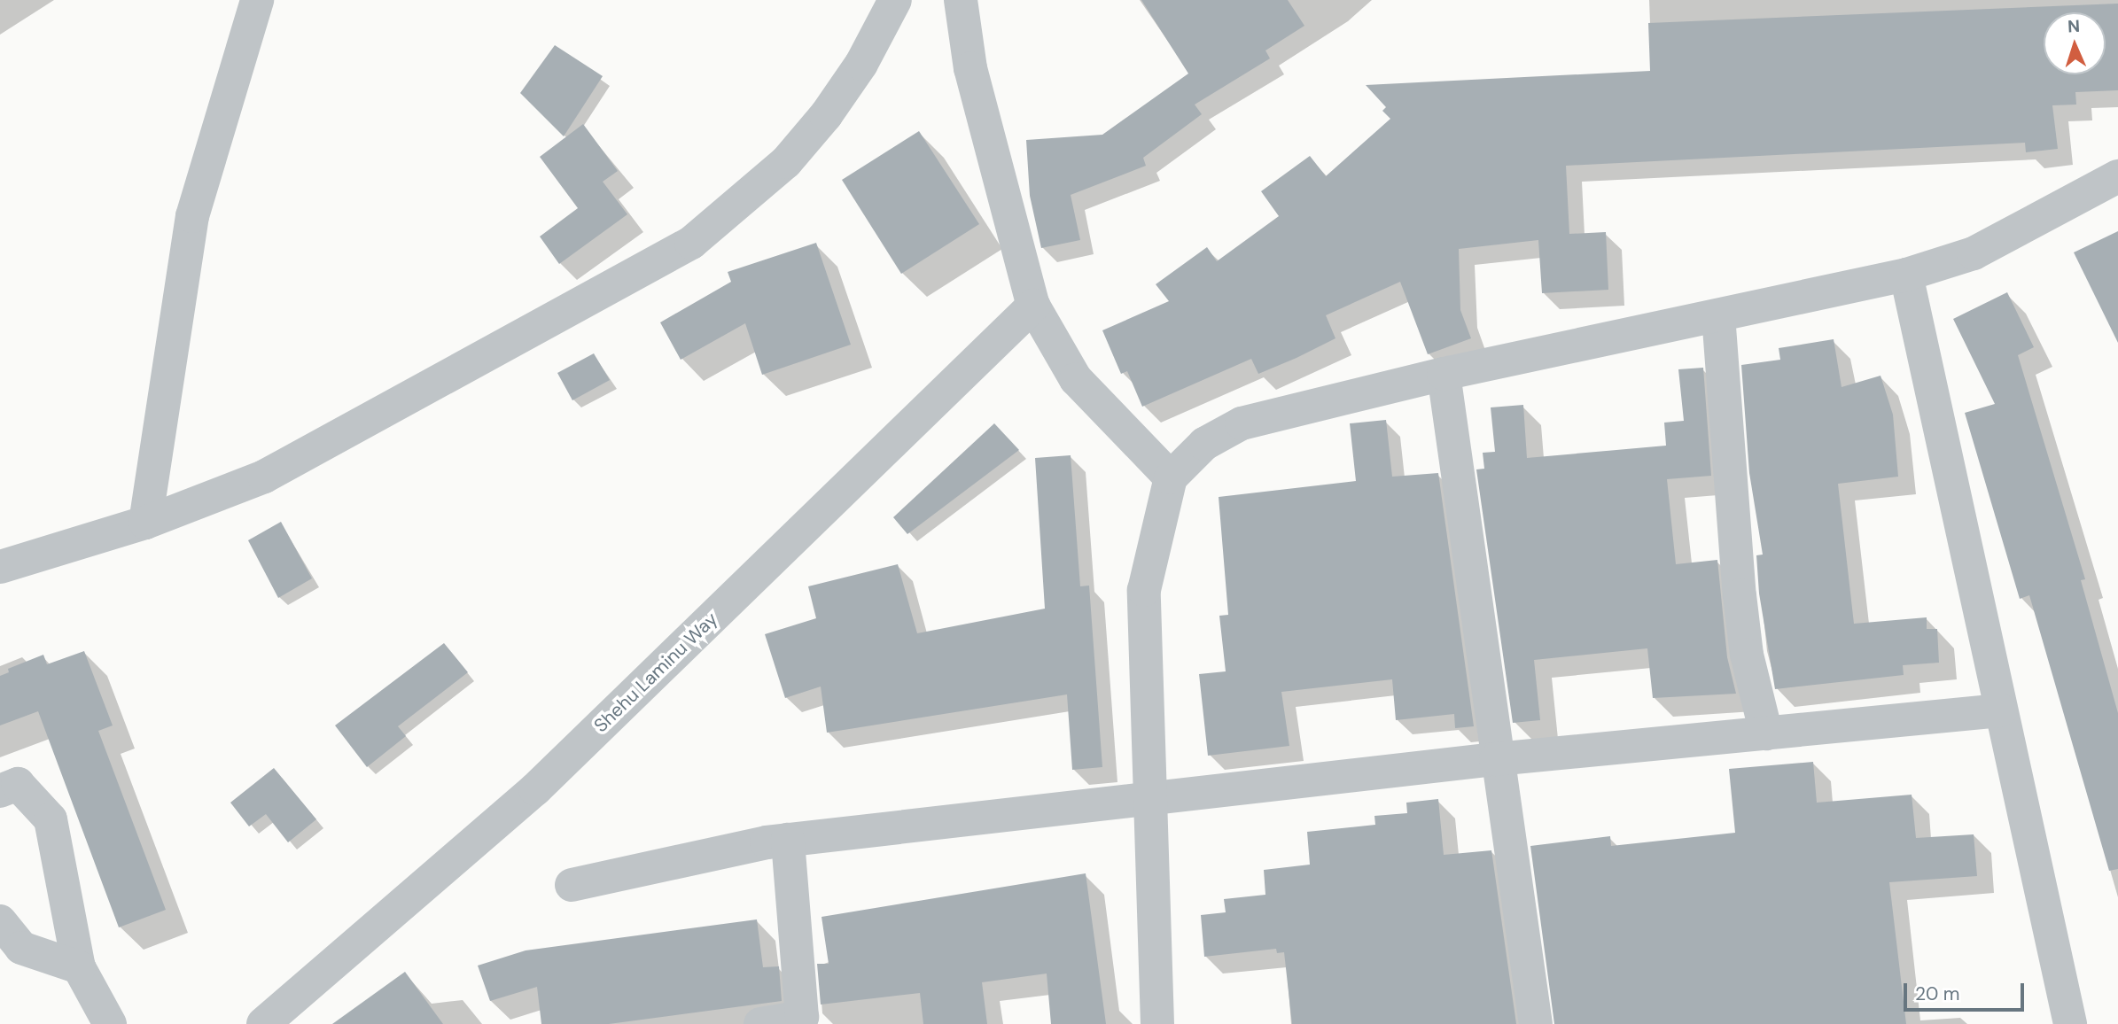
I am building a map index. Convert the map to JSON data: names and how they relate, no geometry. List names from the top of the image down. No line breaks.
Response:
{"streets":{"street":["Shehu Laminu Way"]},"scale_bar":"20 m","north":"top"}
